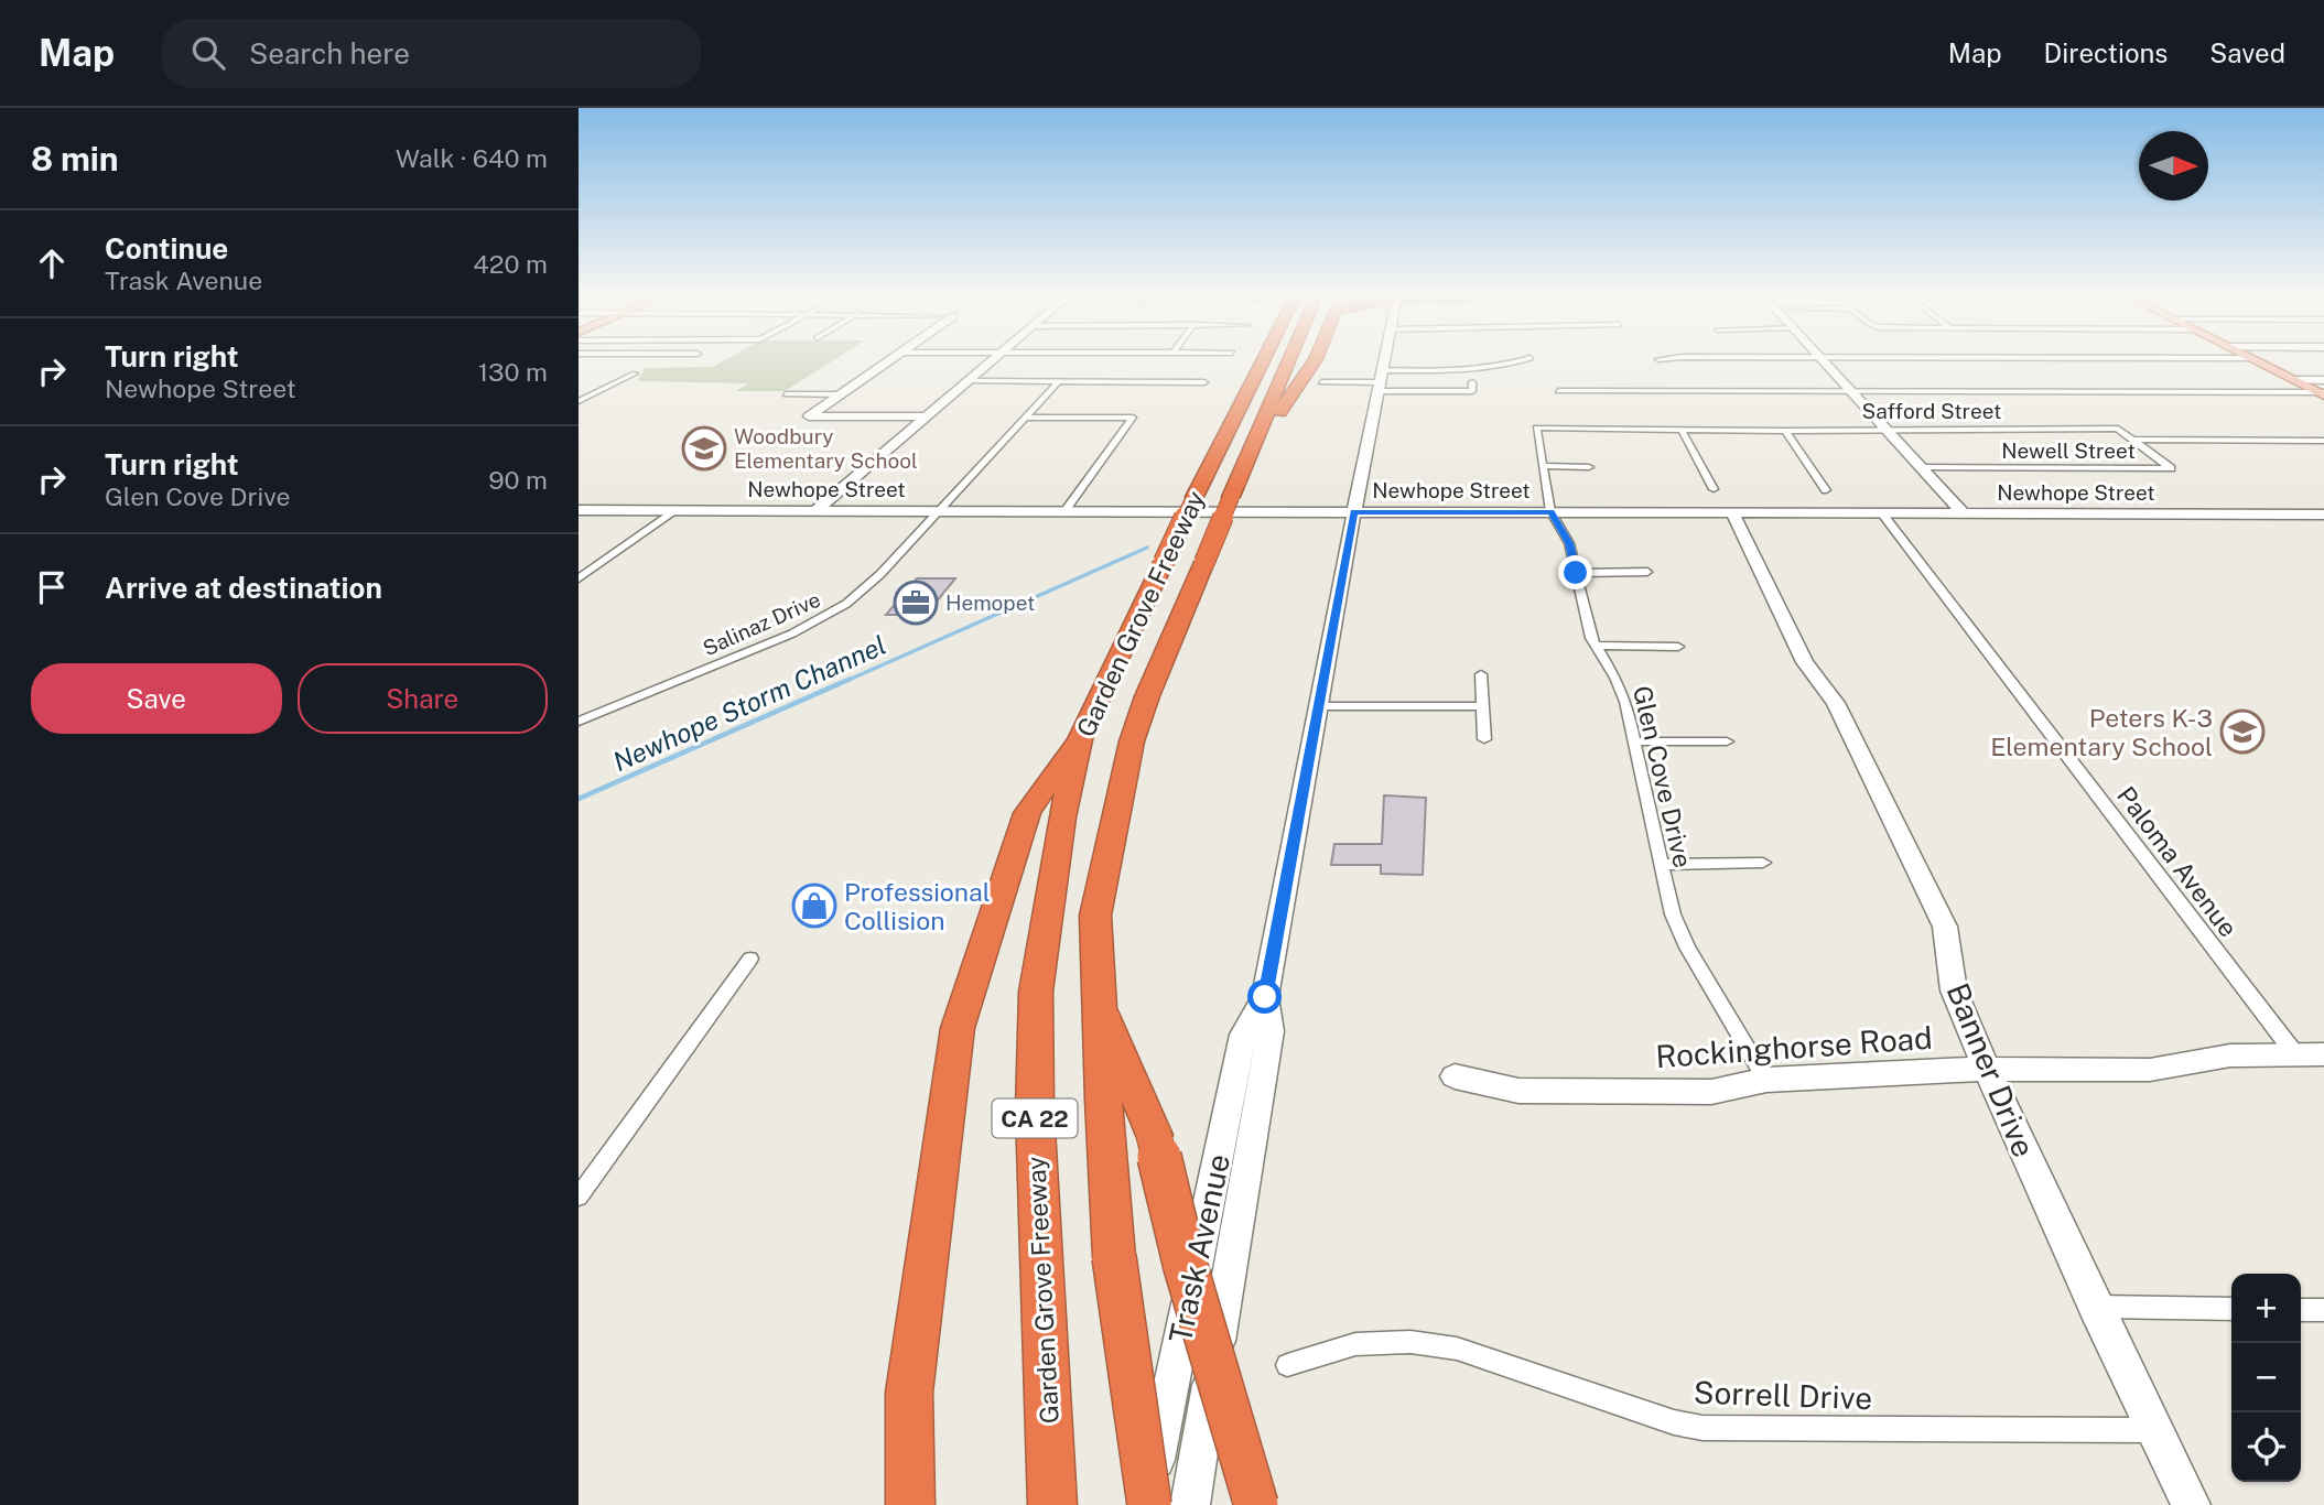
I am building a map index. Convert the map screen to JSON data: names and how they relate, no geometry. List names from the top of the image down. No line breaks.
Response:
{"streets":{"highway":["Garden Grove Freeway","CA 22"],"street":["Safford Street","Newell Street","Newhope Street","Salinaz Drive","Glen Cove Drive","Paloma Avenue","Rockinghorse Road","Banner Drive","Trask Avenue","Sorrell Drive"]},"crossings":[["Safford Street","Newell Street"],["Safford Street","Glen Cove Drive"],["Newhope Street","Salinaz Drive"],["Newhope Street","Glen Cove Drive"],["Newhope Street","Paloma Avenue"],["Newhope Street","Banner Drive"],["Newhope Street","Trask Avenue"],["Garden Grove Freeway","Trask Avenue"],["Glen Cove Drive","Rockinghorse Road"],["Paloma Avenue","Rockinghorse Road"],["Rockinghorse Road","Banner Drive"],["Banner Drive","Sorrell Drive"]],"water":["Newhope Storm Channel"],"places":{"school or university":["Woodbury Elementary School","Peters K-3 Elementary School"],"office":["Hemopet"],"shop":["Professional Collision"]},"north":"right","page":{"header":"Map","search":"Search here","nav":["Map","Directions","Saved"],"heading":["8 min","Walk · 640 m"],"list":[["Continue","Trask Avenue","420 m"],["Turn right","Newhope Street","130 m"],["Turn right","Glen Cove Drive","90 m"],"Arrive at destination"],"buttons":["Save","Share"],"map_buttons":["+","−"]}}
